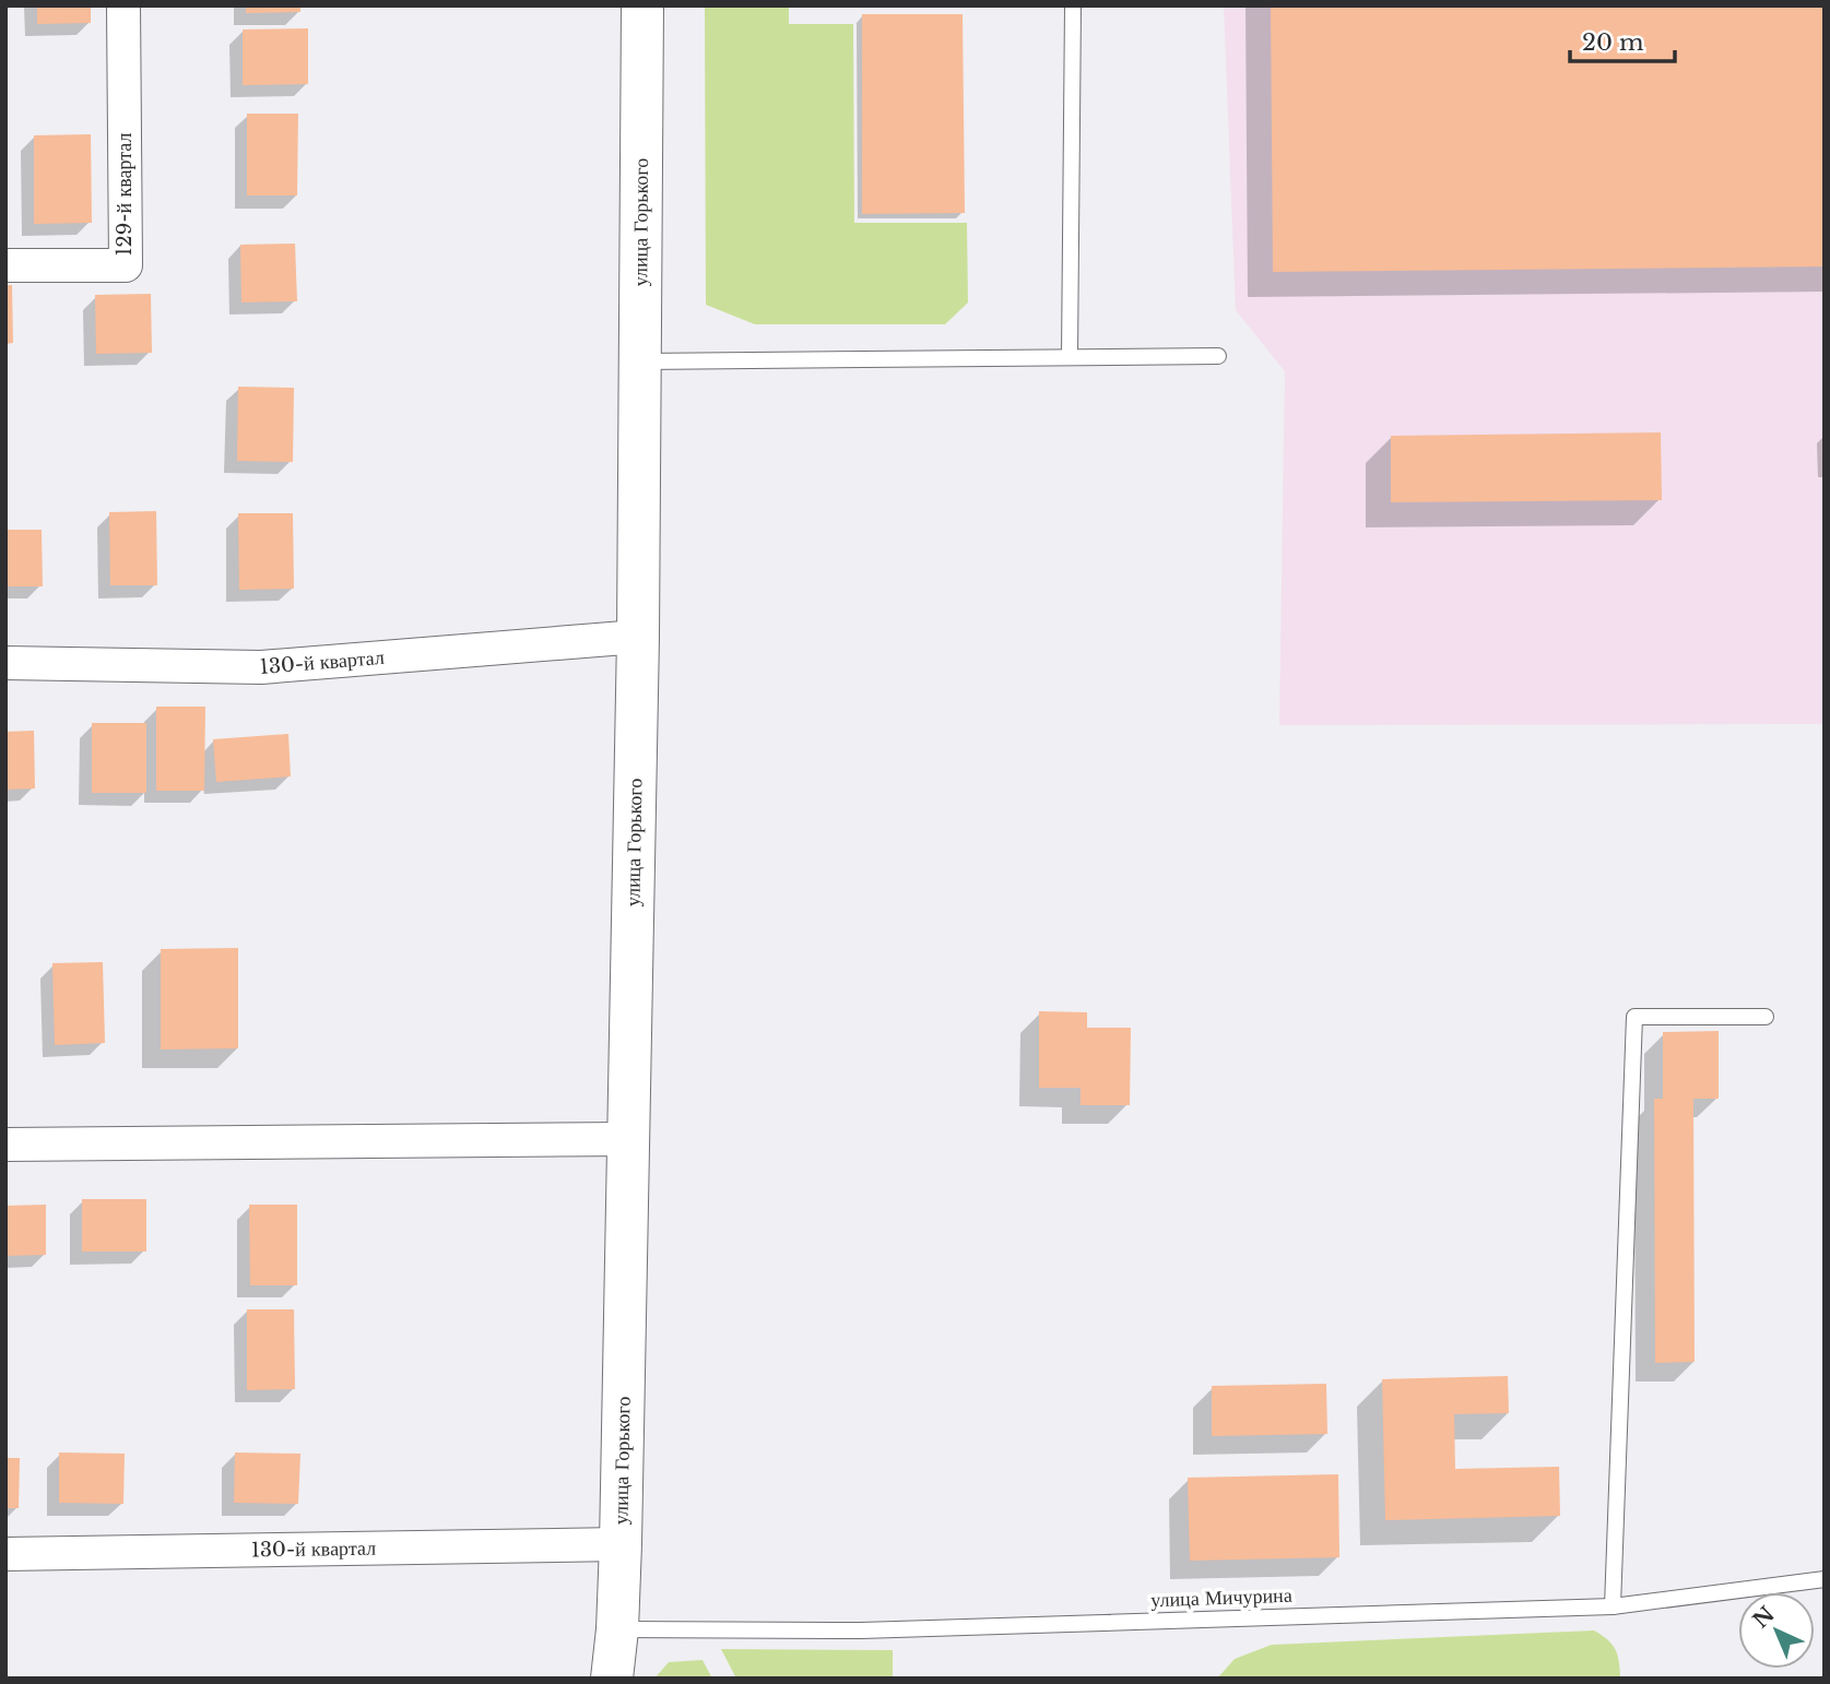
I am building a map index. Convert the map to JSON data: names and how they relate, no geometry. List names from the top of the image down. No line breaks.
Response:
{"streets":{"main road":["улица Горького"],"street":["129-й квартал","130-й квартал"],"lane":["улица Мичурина"]},"crossings":[["улица Горького","130-й квартал"],["улица Горького","улица Мичурина"]],"scale_bar":"20 m","north":"top left"}
